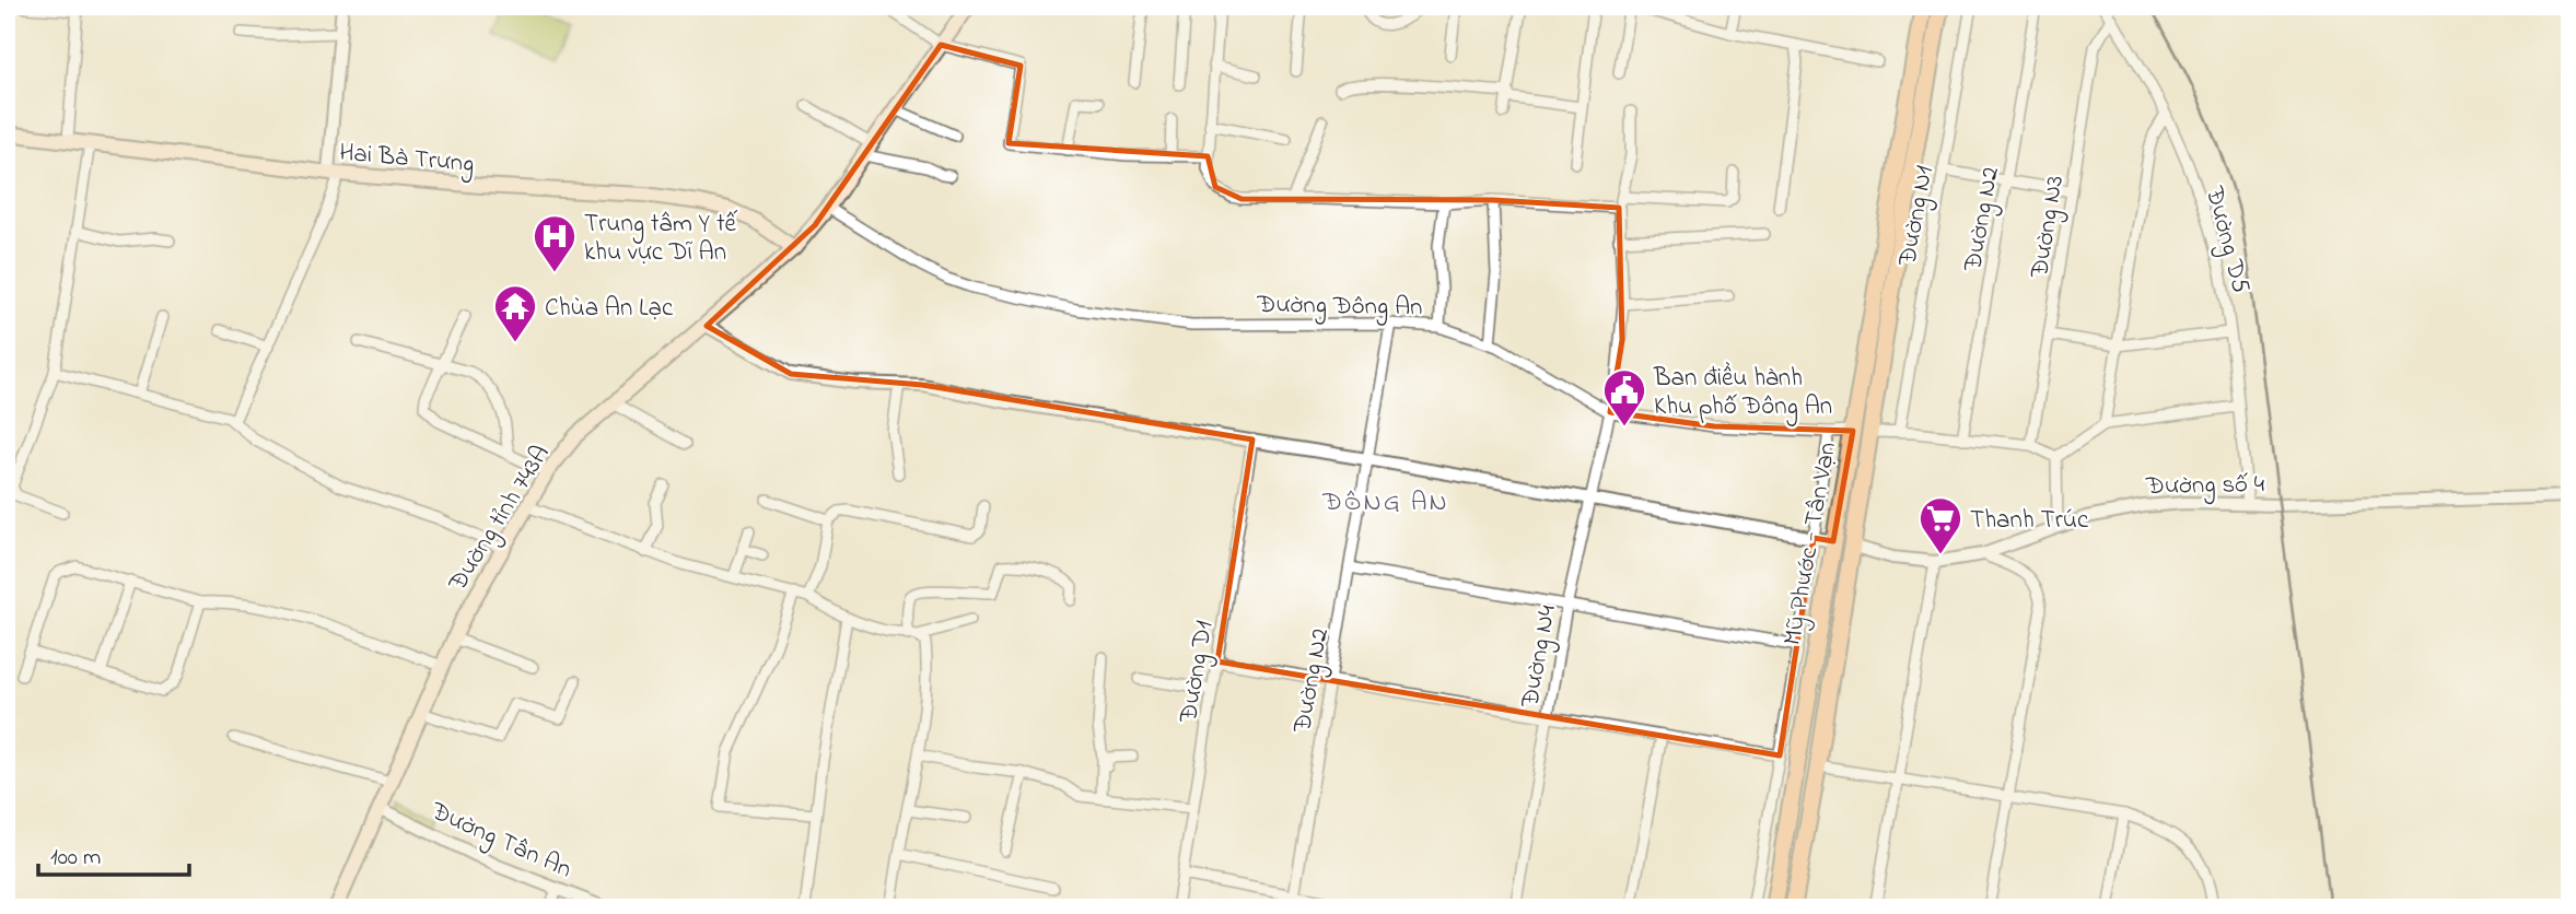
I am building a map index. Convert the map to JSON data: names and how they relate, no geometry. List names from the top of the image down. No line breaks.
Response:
{"streets":{"main road":["Hai Bà Trưng","Đường tỉnh 743A","Mỹ Phước - Tân Vạn"],"street":["Đường N1","Đường N2","Đường N3","Đường D5","Đường Đông An","Đường số 4","Đường N4","Đường D1","Đường Tân An"]},"crossings":[["Hai Bà Trưng","Đường tỉnh 743A"],["Đường N2","Đường Đông An"],["Đường N3","Đường D5"],["Đường D5","Đường số 4"],["Đường Đông An","Đường tỉnh 743A"],["Đường Đông An","Mỹ Phước - Tân Vạn"],["Đường Đông An","Đường N4"],["Đường số 4","Mỹ Phước - Tân Vạn"],["Đường tỉnh 743A","Đường Tân An"]],"districts":["ĐÔNG AN"],"places":{"hospital":["Trung tâm Y tế khu vực Dĩ An"],"temple":["Chùa An Lạc"],"public building":["Ban điều hành Khu phố Đông An"],"supermarket":["Thanh Trúc"]},"scale_bar":"100 m"}
